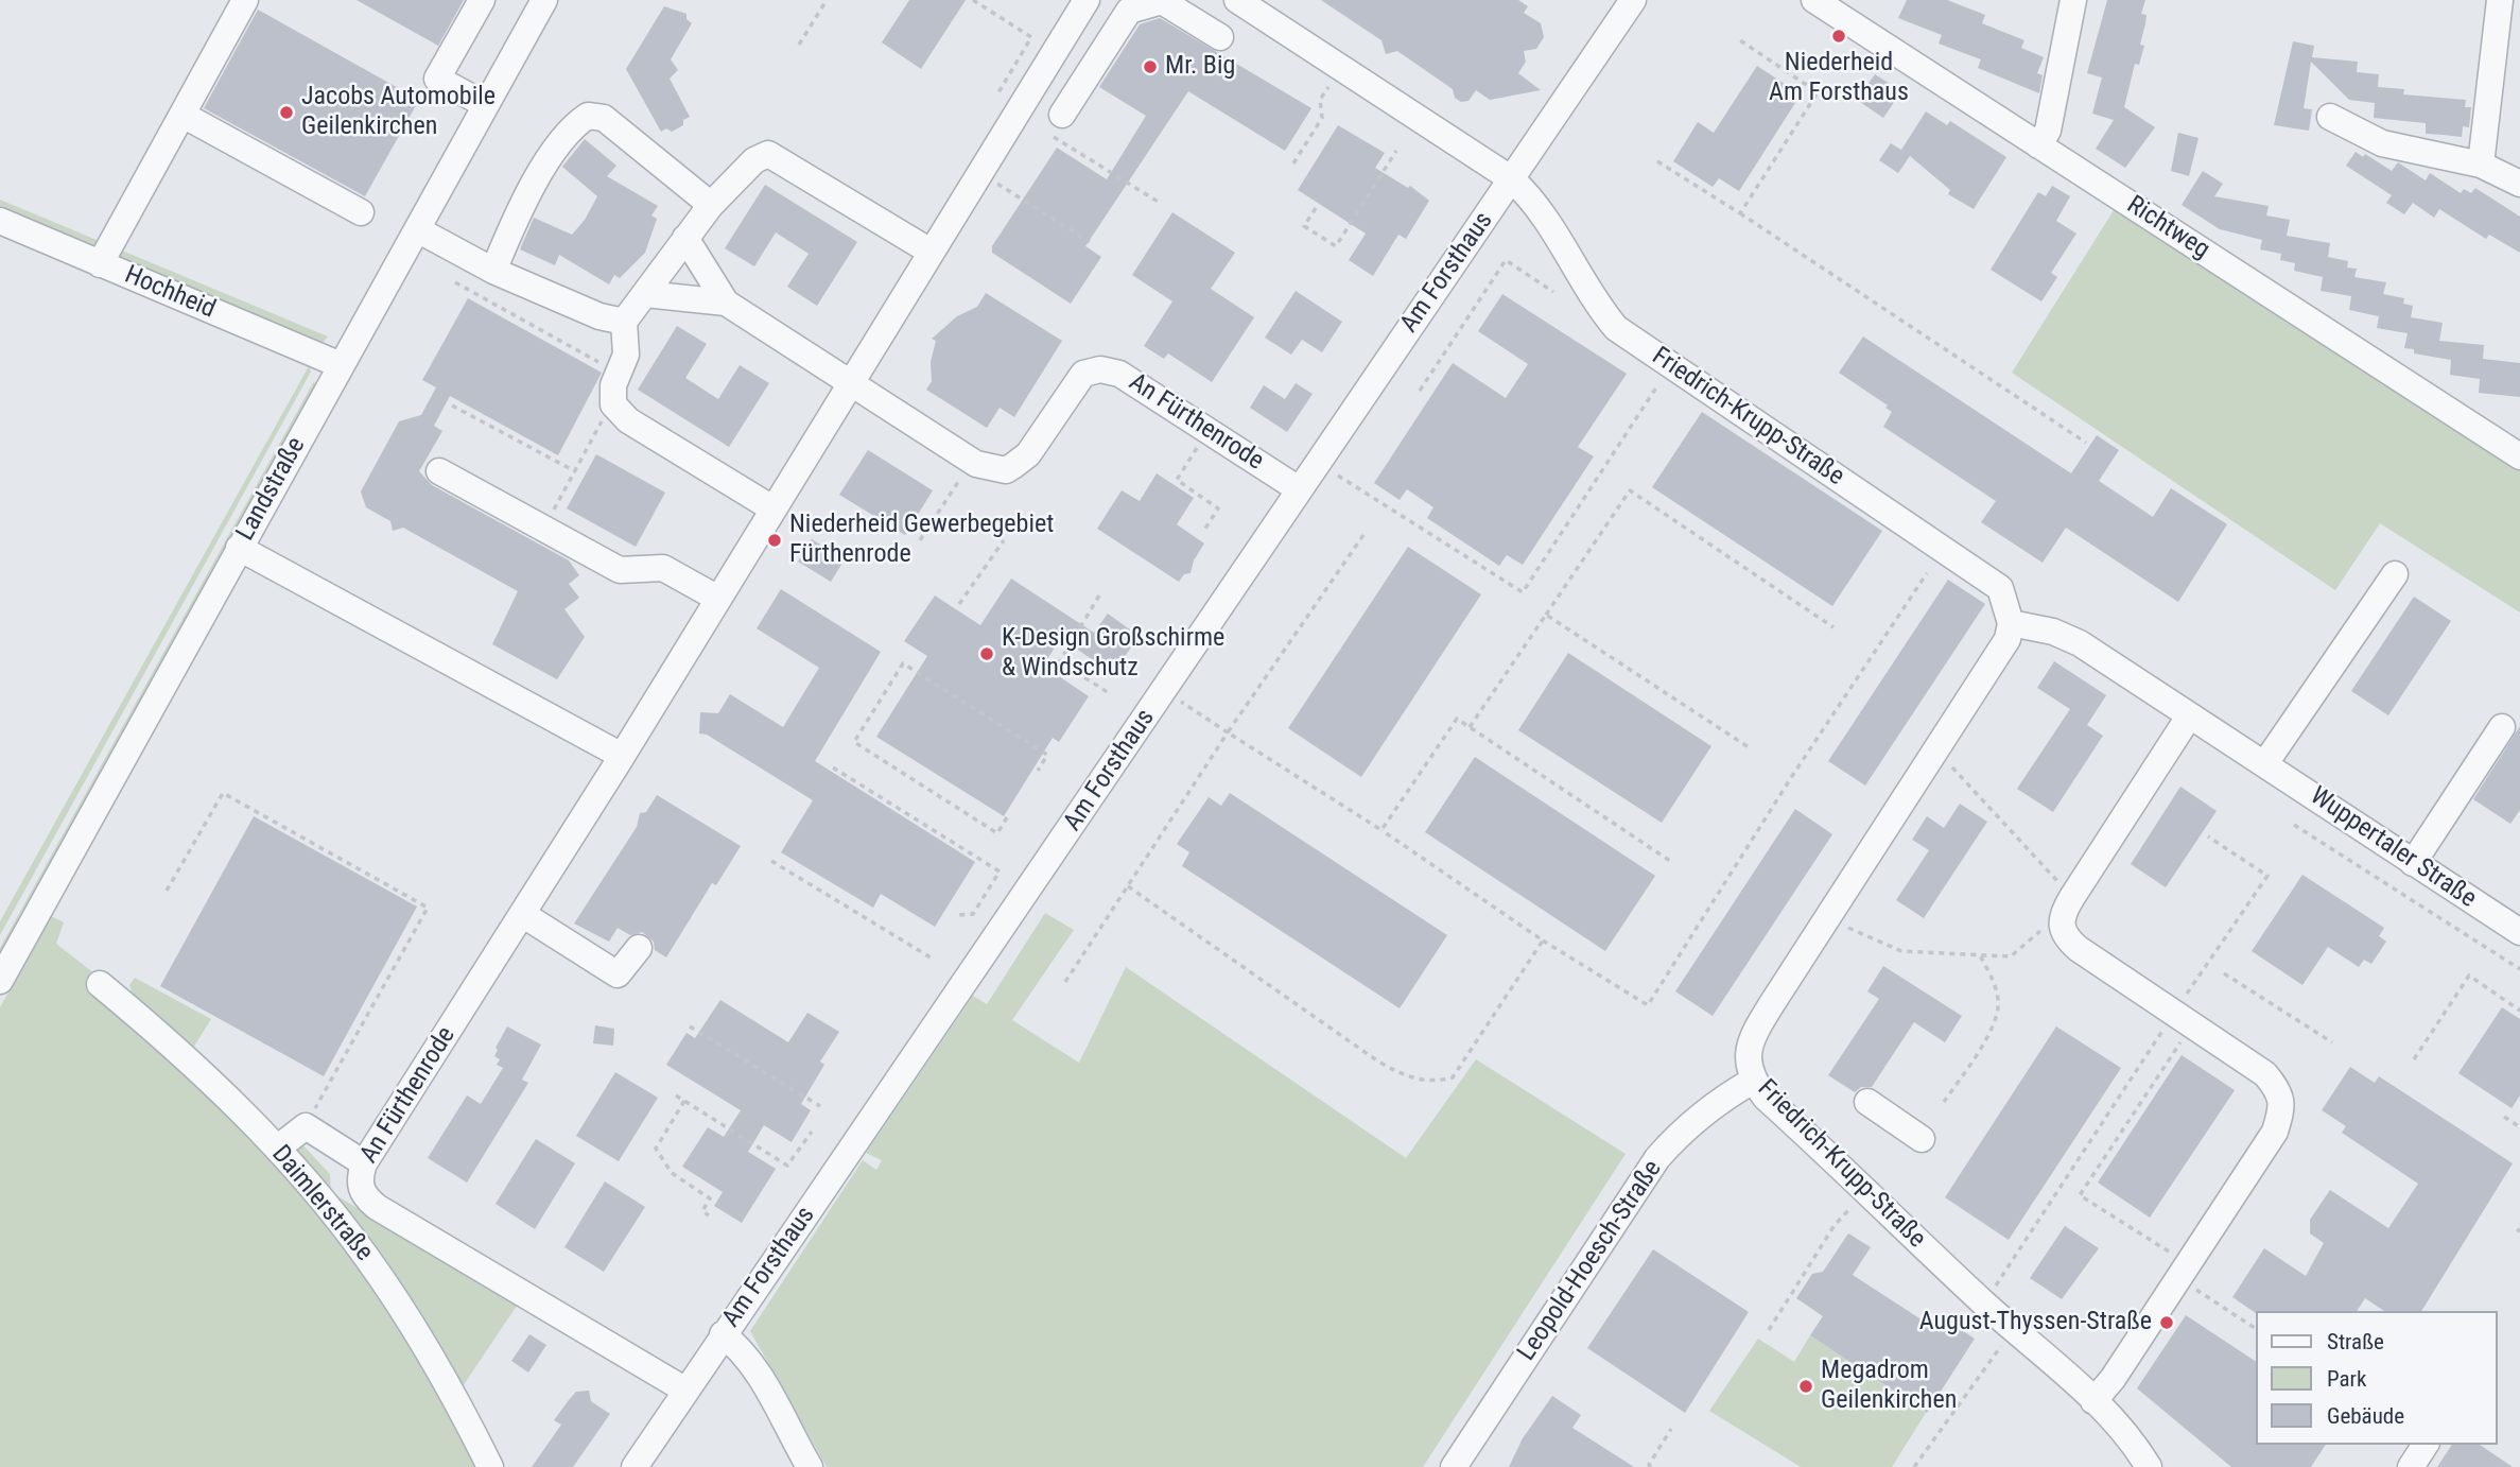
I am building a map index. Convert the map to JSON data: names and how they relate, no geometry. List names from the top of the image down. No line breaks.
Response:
{"streets":{"street":["Richtweg","Am Forsthaus","Hochheid","Friedrich-Krupp-Straße","An Fürthenrode","Landstraße","Wuppertaler Straße","Daimlerstraße","Leopold-Hoesch-Straße"]},"crossings":[["Am Forsthaus","Friedrich-Krupp-Straße"],["Am Forsthaus","An Fürthenrode"],["Hochheid","Landstraße"],["Friedrich-Krupp-Straße","Leopold-Hoesch-Straße"]],"places":["Niederheid Am Forsthaus","Mr. Big","Jacobs Automobile Geilenkirchen","Niederheid Gewerbegebiet Fürthenrode","K-Design Großschirme & Windschutz","August-Thyssen-Straße","Megadrom Geilenkirchen"],"legend":["Straße","Park","Gebäude"]}
